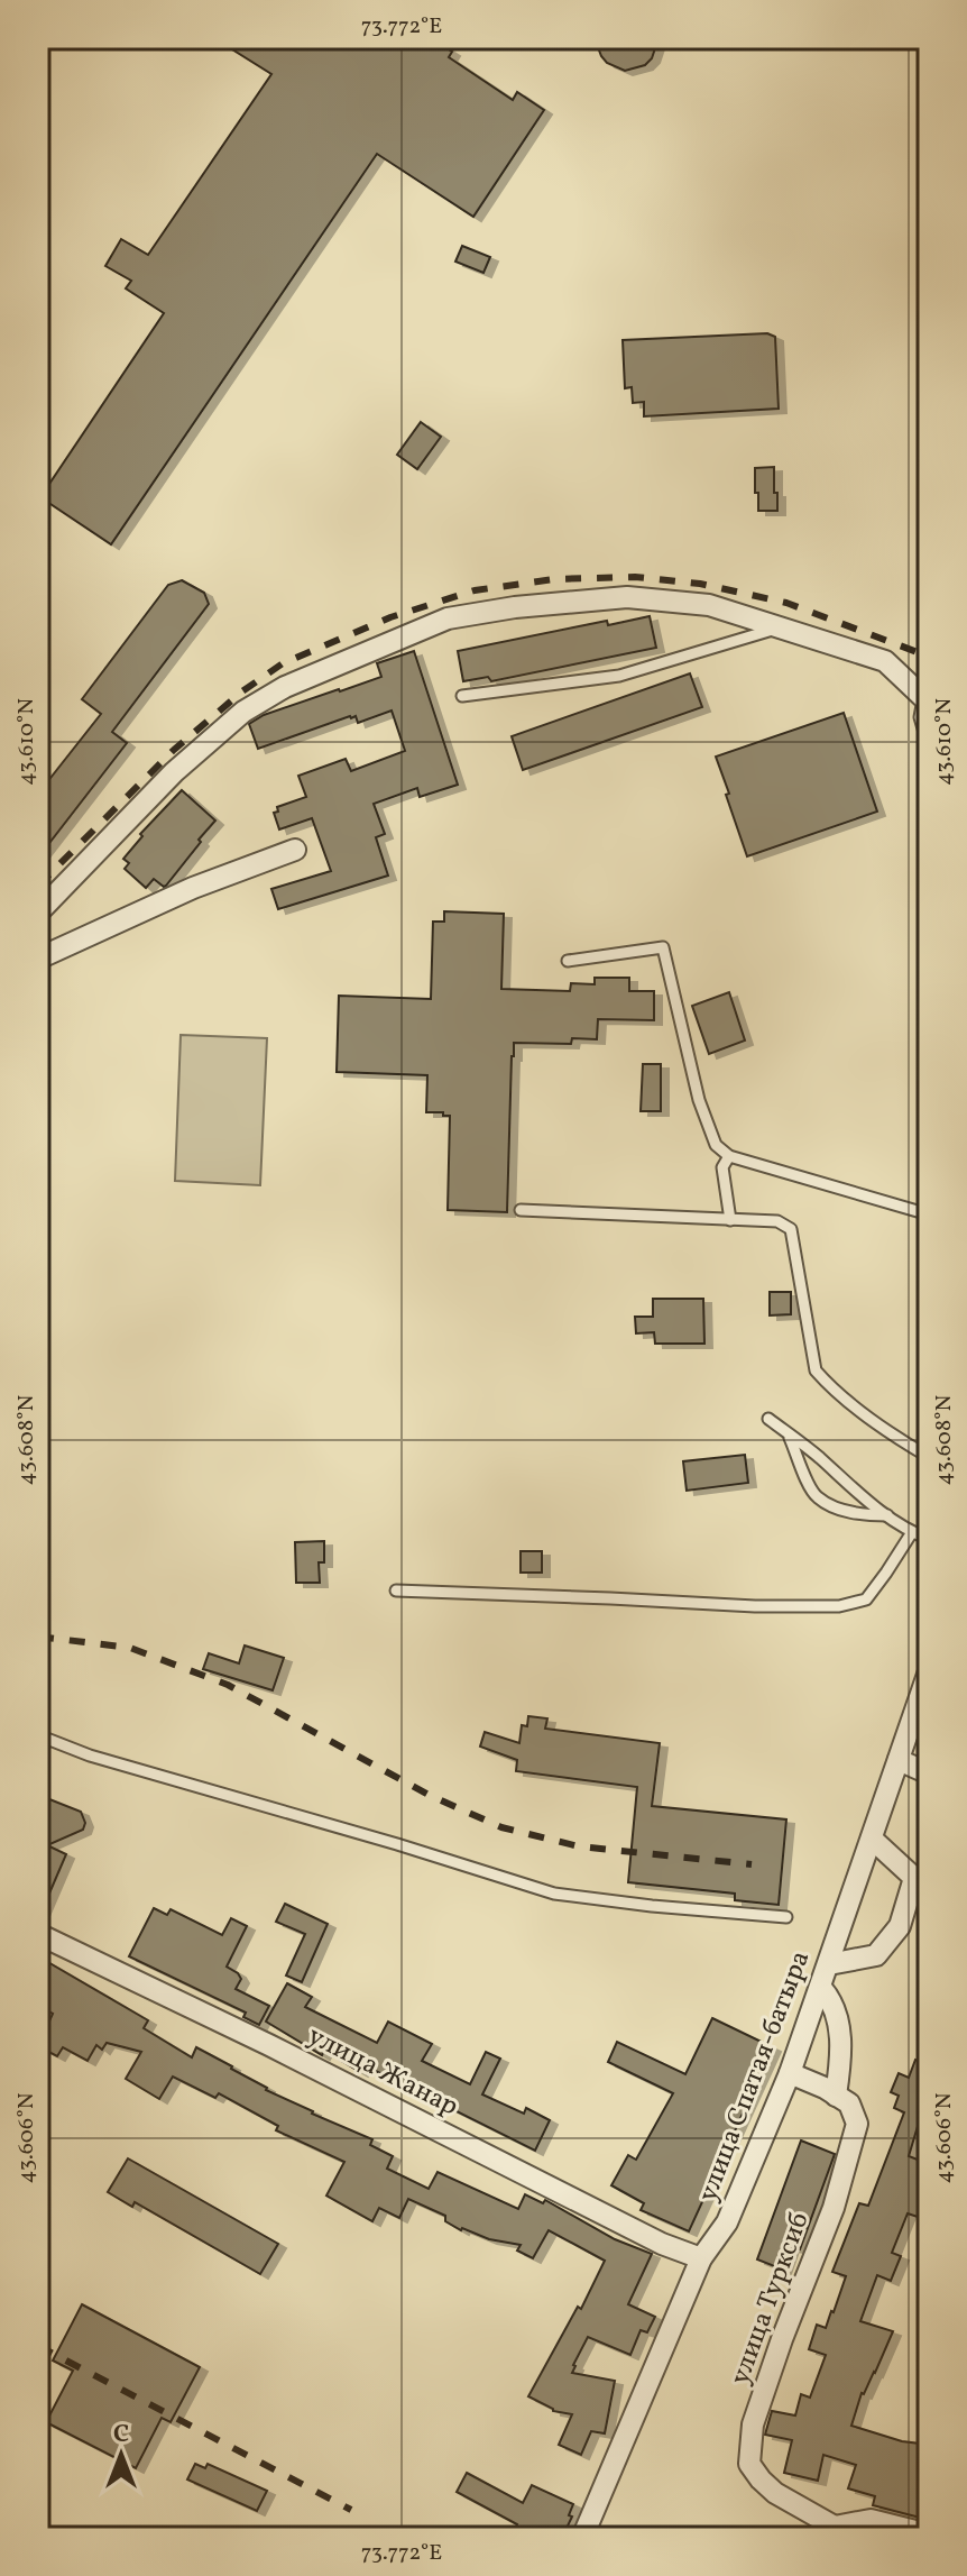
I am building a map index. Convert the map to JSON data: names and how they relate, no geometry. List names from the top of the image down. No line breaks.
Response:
{"streets":{"street":["улица Жанар","улица Спатая-батыра","улица Турксиб"]},"crossings":[["улица Жанар","улица Спатая-батыра"]],"north":"top","coordinates":["73.772°E","43.610°N","43.608°N","43.606°N"]}
